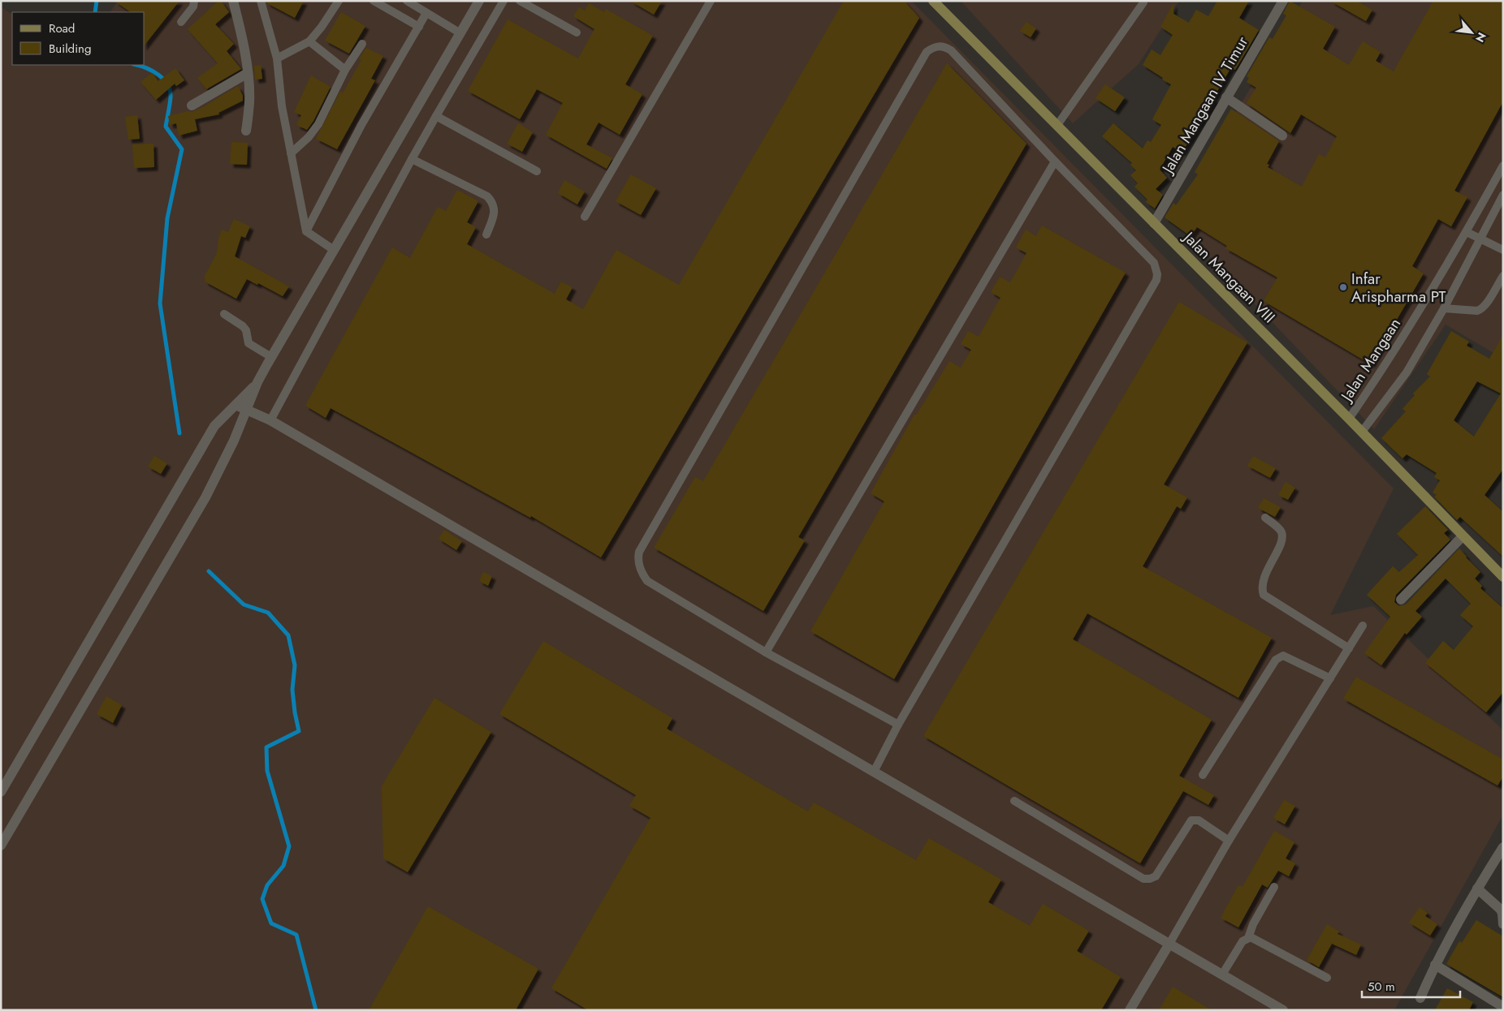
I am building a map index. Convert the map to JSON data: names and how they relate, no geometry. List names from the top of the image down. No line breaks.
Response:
{"streets":{"street":["Jalan Mangaan IV Timur","Jalan Mangaan VIII"],"lane":["Jalan Mangaan"]},"crossings":[["Jalan Mangaan IV Timur","Jalan Mangaan VIII"],["Jalan Mangaan VIII","Jalan Mangaan"]],"places":["Infar Arispharma PT"],"legend":["Road","Building"],"scale_bar":"50 m","north":"bottom right"}
